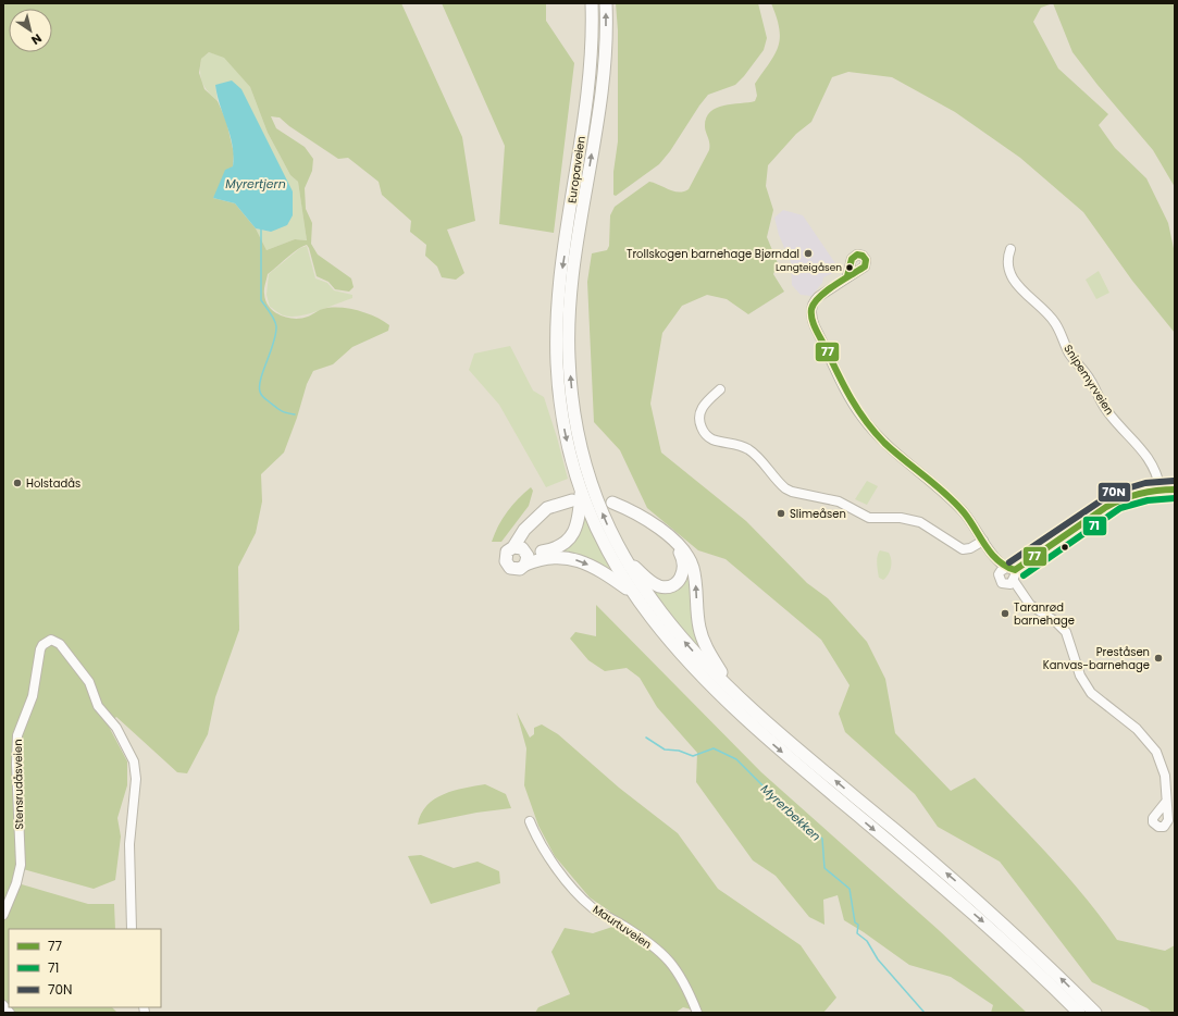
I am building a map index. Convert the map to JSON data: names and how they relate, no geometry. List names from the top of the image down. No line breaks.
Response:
{"streets":{"highway":["Europaveien"],"street":["Snipemyrveien","Stensrudåsveien","Maurtuveien"]},"water":["Myrertjern","Myrerbekken"],"places":["Trollskogen barnehage Bjørndal","Langteigåsen","Holstadås","Slimeåsen","Taranrød barnehage","Preståsen Kanvas-barnehage"],"lines":["transit line 77","transit line 70N","transit line 71"],"legend":["77","71","70N"],"north":"bottom right"}
